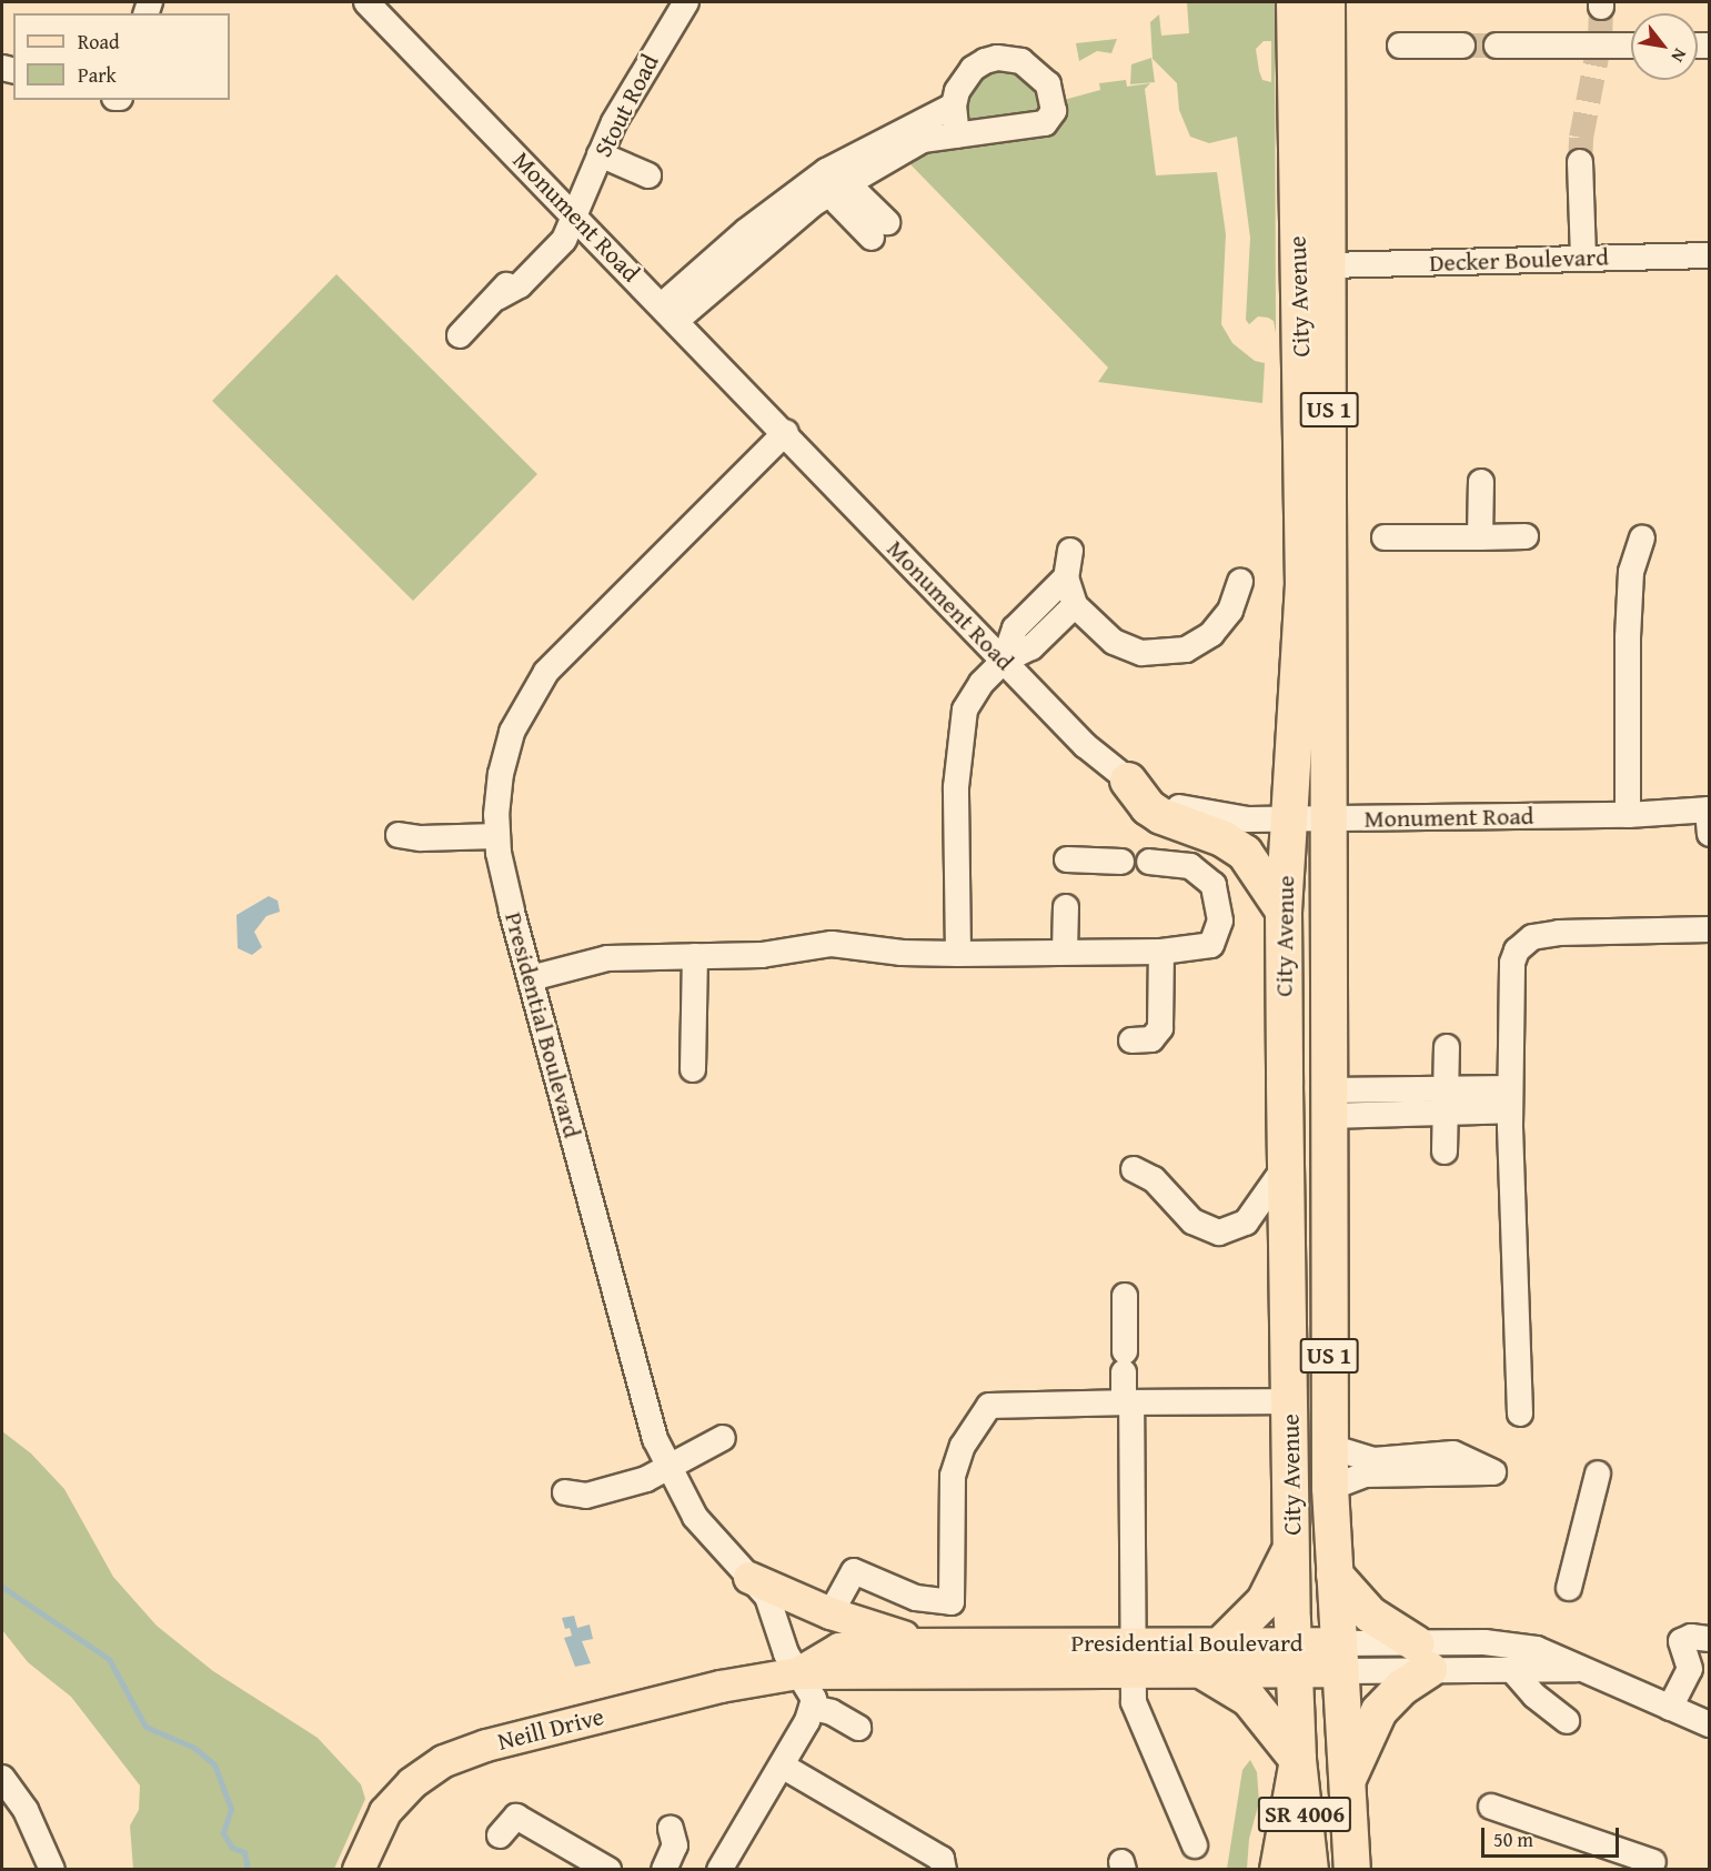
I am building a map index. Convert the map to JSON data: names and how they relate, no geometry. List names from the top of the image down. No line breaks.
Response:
{"streets":{"highway":["City Avenue","US 1","SR 4006"],"main road":["Presidential Boulevard","Neill Drive"],"street":["Stout Road","Monument Road","Decker Boulevard"]},"crossings":[["Stout Road","Monument Road"],["Monument Road","City Avenue"],["Monument Road","Presidential Boulevard"],["Decker Boulevard","City Avenue"],["City Avenue","US 1"],["City Avenue","Presidential Boulevard"],["Presidential Boulevard","Neill Drive"]],"legend":["Road","Park"],"scale_bar":"50 m","north":"bottom right"}
